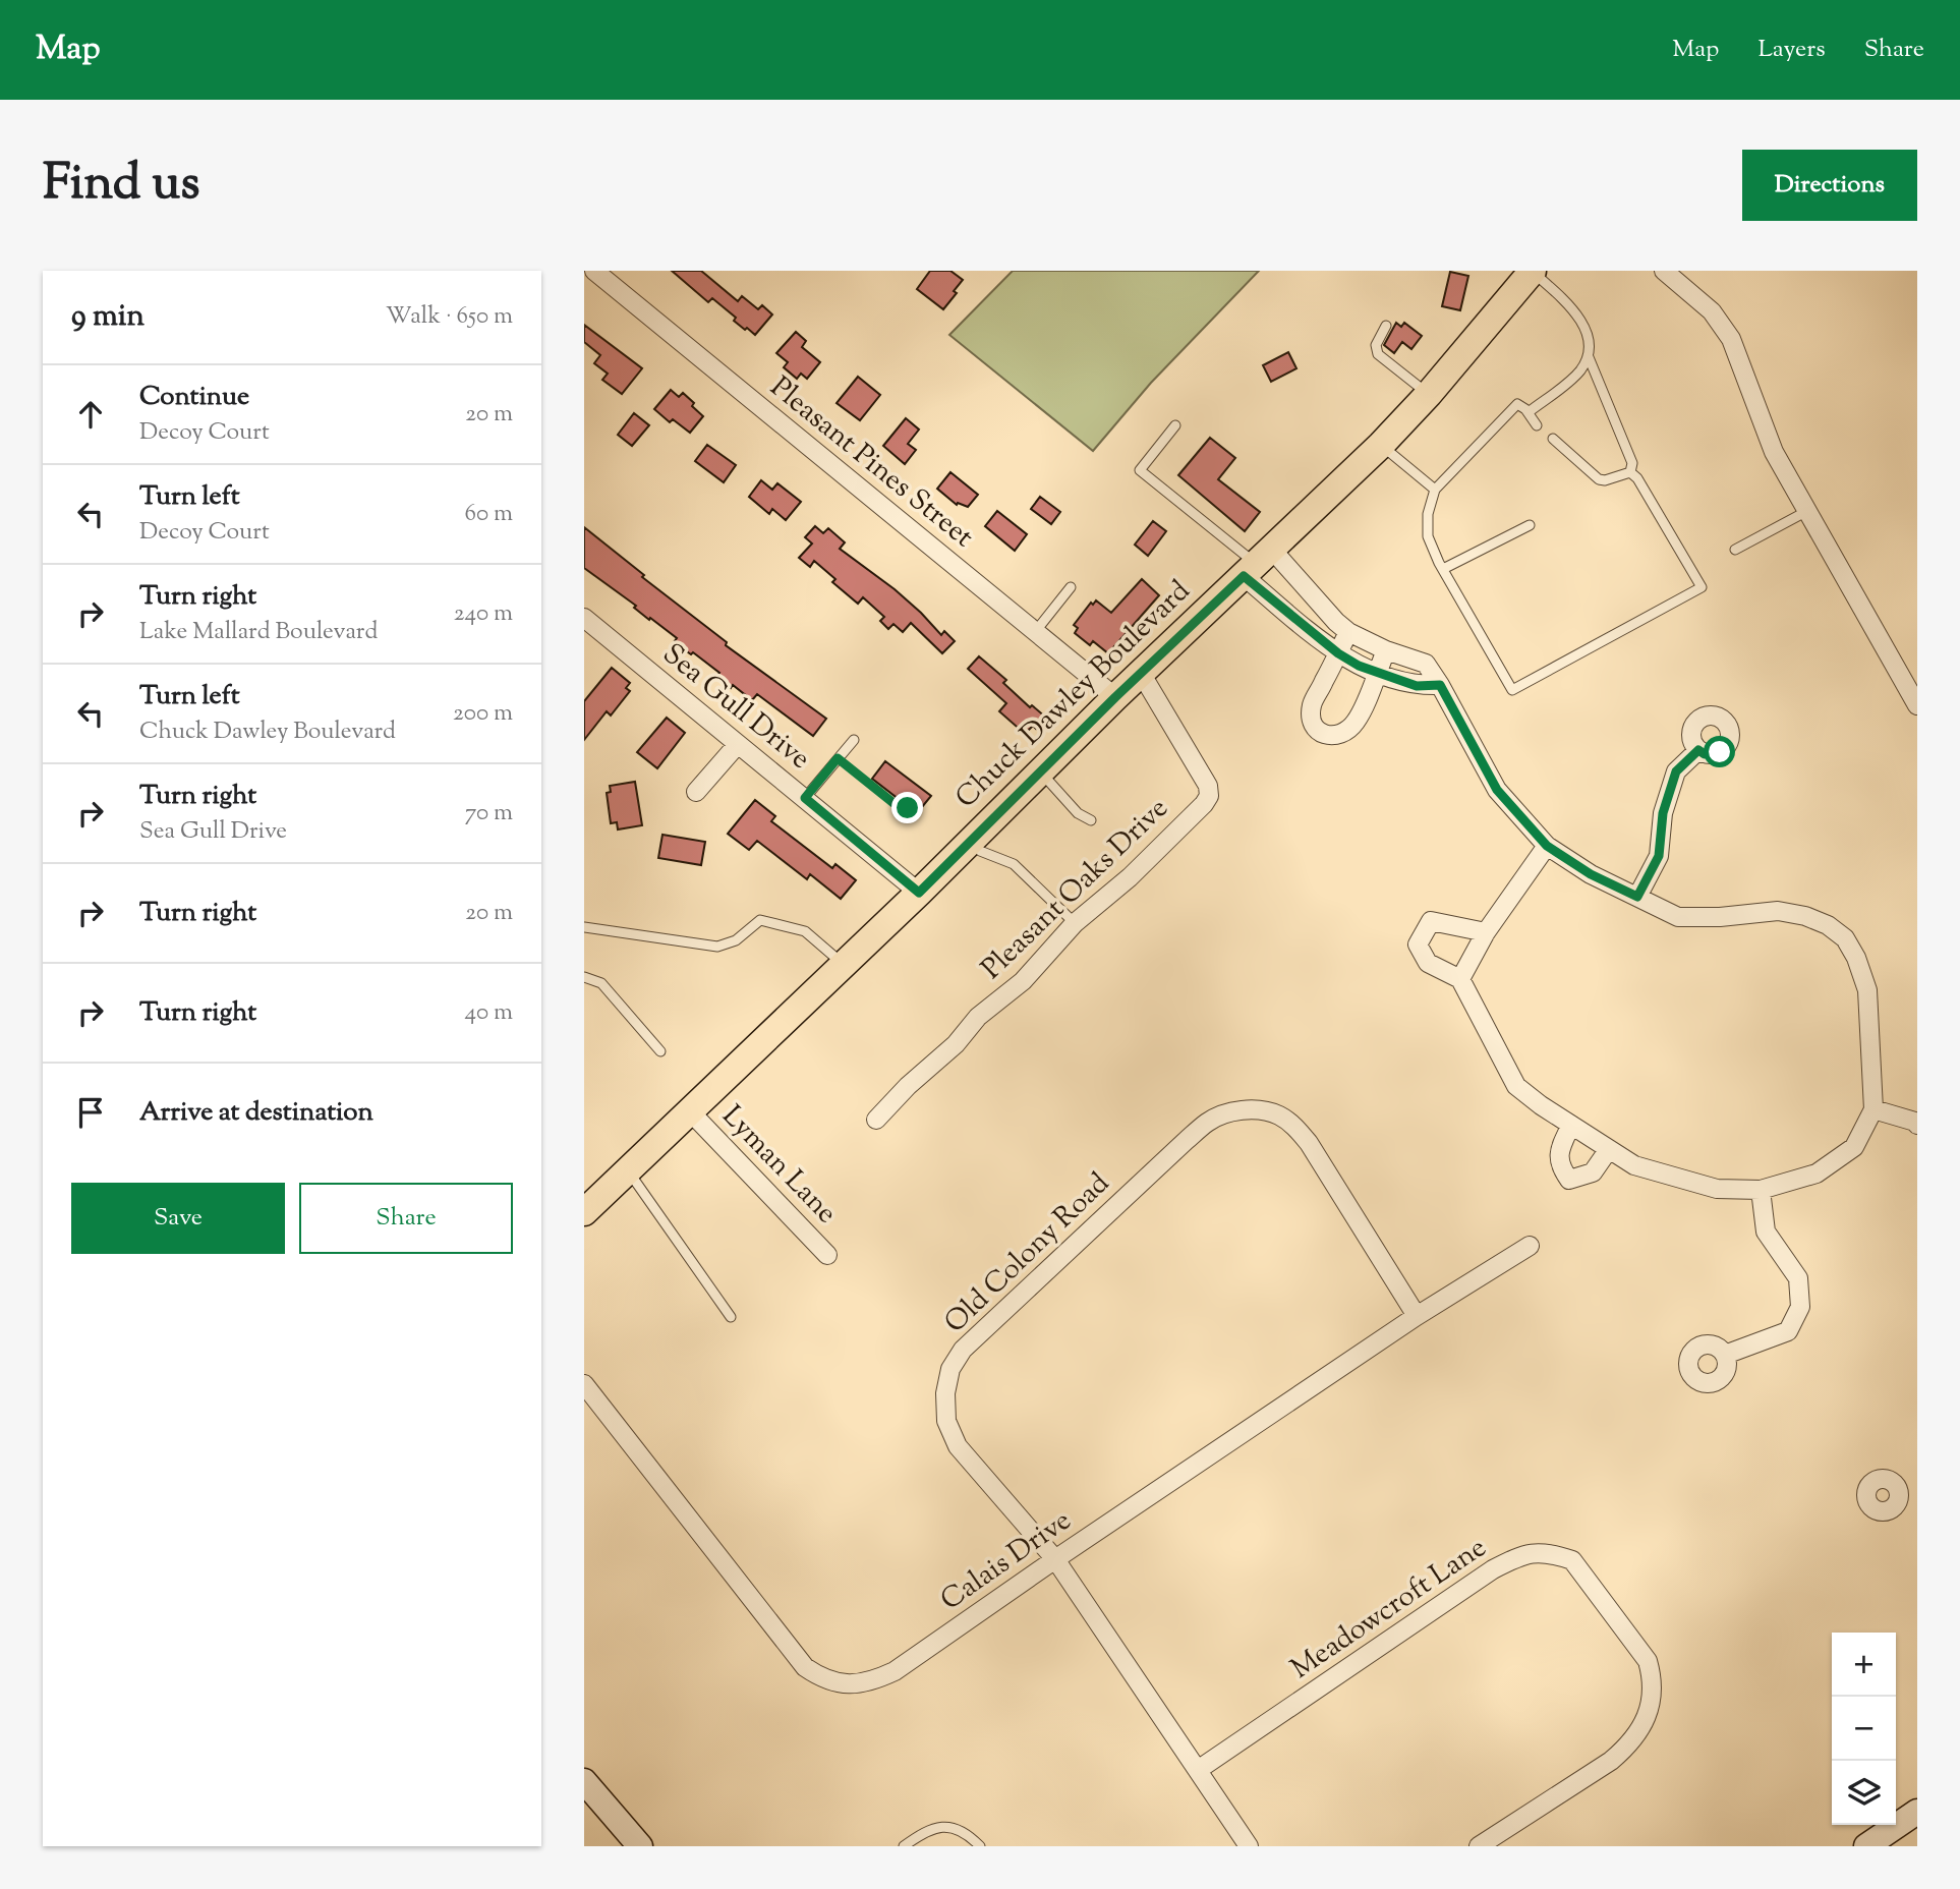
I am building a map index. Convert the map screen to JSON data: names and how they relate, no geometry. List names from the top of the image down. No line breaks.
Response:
{"streets":{"main road":["Chuck Dawley Boulevard"],"street":["Pleasant Pines Street","Sea Gull Drive","Pleasant Oaks Drive","Lyman Lane","Old Colony Road","Calais Drive","Meadowcroft Lane"]},"crossings":[["Pleasant Pines Street","Chuck Dawley Boulevard"],["Chuck Dawley Boulevard","Sea Gull Drive"],["Chuck Dawley Boulevard","Pleasant Oaks Drive"],["Chuck Dawley Boulevard","Lyman Lane"],["Old Colony Road","Calais Drive"],["Old Colony Road","Meadowcroft Lane"]],"page":{"header":"Map","nav":["Map","Layers","Share"],"title":"Find us","buttons":["Directions",["Save","Share"]],"heading":["9 min","Walk · 650 m"],"list":[["Continue","Decoy Court","20 m"],["Turn left","Decoy Court","60 m"],["Turn right","Lake Mallard Boulevard","240 m"],["Turn left","Chuck Dawley Boulevard","200 m"],["Turn right","Sea Gull Drive","70 m"],["Turn right","20 m"],["Turn right","40 m"],"Arrive at destination"],"map_buttons":["+","−"]}}
